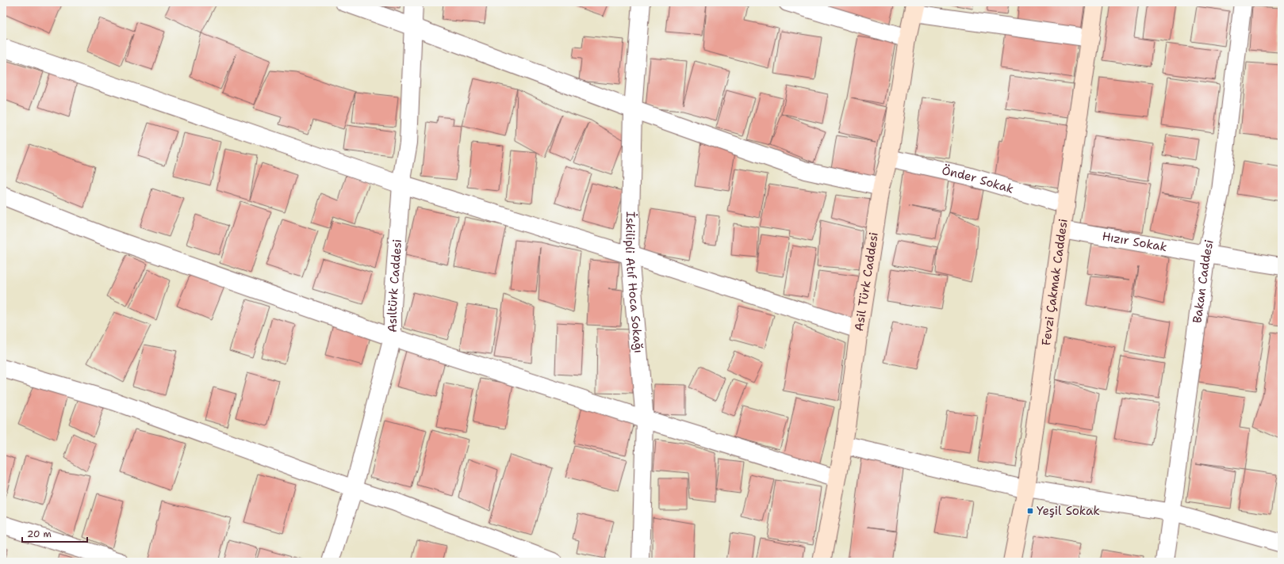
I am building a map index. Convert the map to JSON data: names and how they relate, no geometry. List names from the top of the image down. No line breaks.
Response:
{"streets":{"main road":["Asil Türk Caddesi","Fevzi Çakmak Caddesi"],"street":["Önder Sokak","Hızır Sokak","İskilipli Atıf Hoca Sokağı","Bakan Caddesi","Asıltürk Caddesi"]},"crossings":[["Önder Sokak","Asil Türk Caddesi"],["Önder Sokak","Fevzi Çakmak Caddesi"],["Hızır Sokak","Fevzi Çakmak Caddesi"],["Hızır Sokak","Bakan Caddesi"]],"places":{"transit":["Yeşil Sokak"]},"scale_bar":"20 m"}
